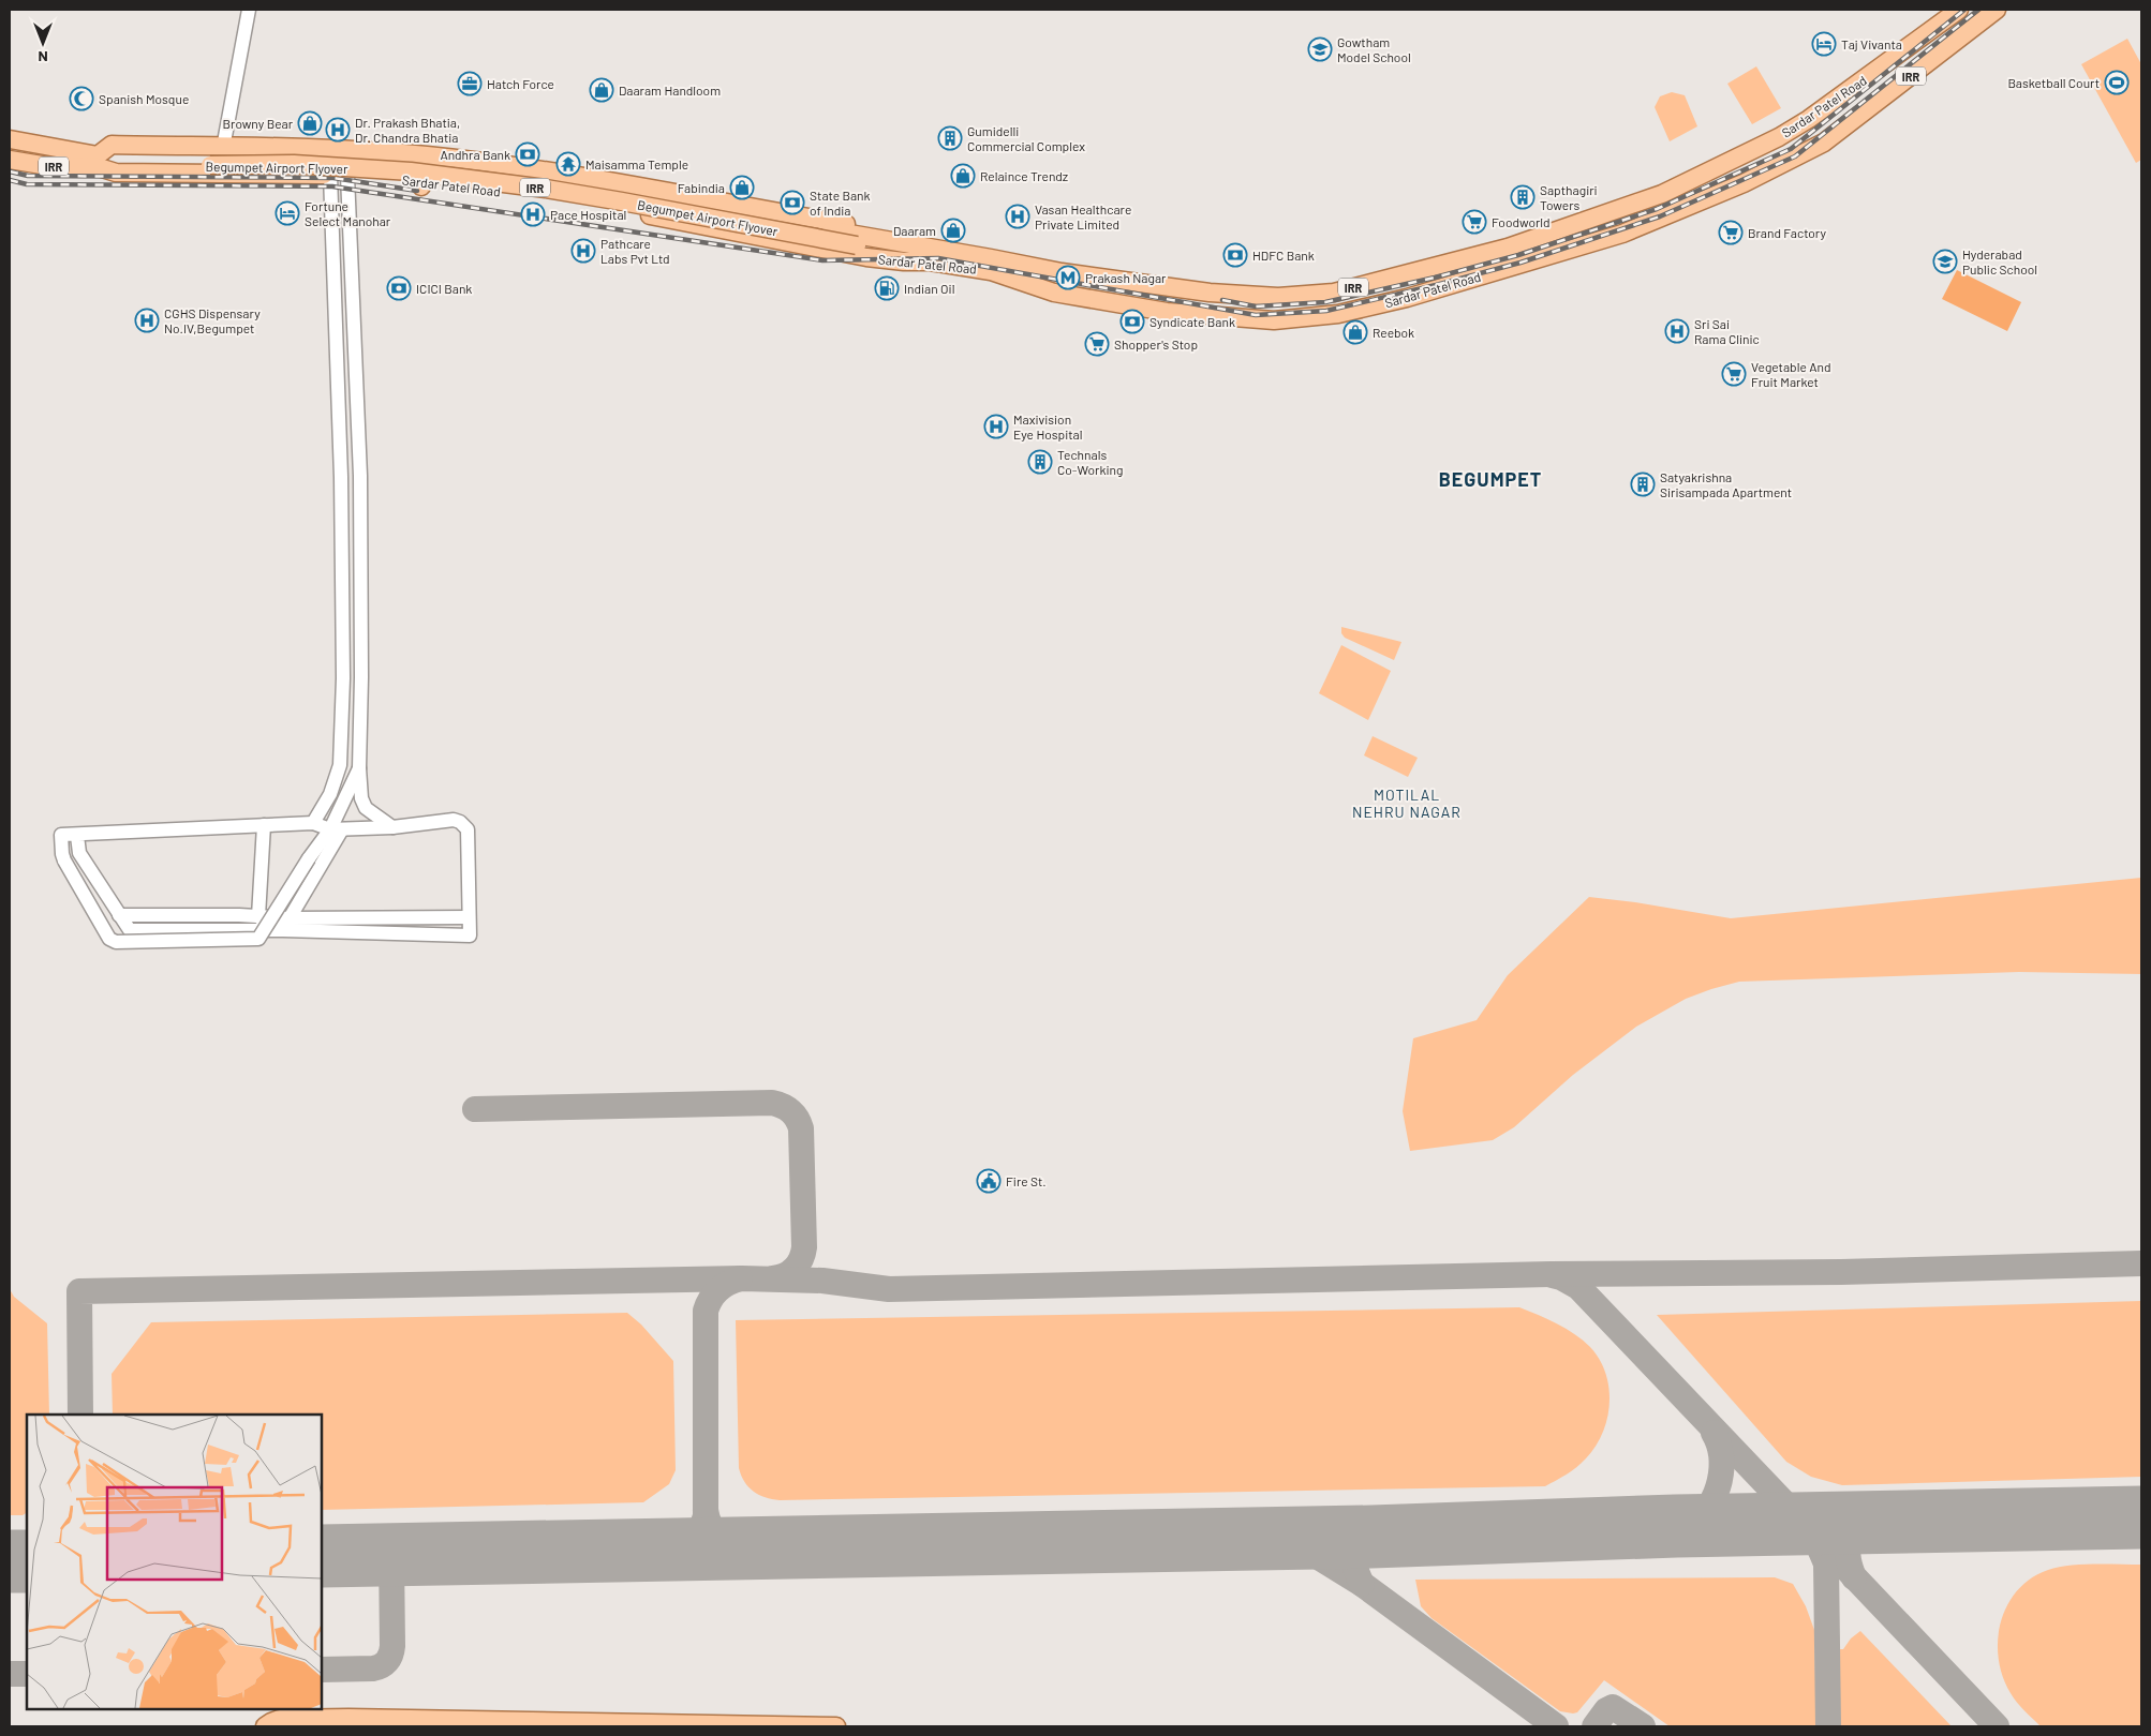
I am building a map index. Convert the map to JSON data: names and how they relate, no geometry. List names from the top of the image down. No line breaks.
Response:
{"streets":{"main road":["IRR","Sardar Patel Road","Begumpet Airport Flyover"]},"crossings":[["Sardar Patel Road","Begumpet Airport Flyover"]],"districts":["BEGUMPET","MOTILAL NEHRU NAGAR"],"places":{"hotel":["Taj Vivanta","Fortune Select Manohar"],"school or university":["Gowtham Model School","Hyderabad Public School"],"sports":["Basketball Court"],"office":["Hatch Force"],"shop":["Daaram Handloom","Browny Bear","Relaince Trendz","Fabindia","Daaram","Reebok"],"mosque":["Spanish Mosque"],"hospital":["Dr. Prakash Bhatia, Dr. Chandra Bhatia","Pace Hospital","Vasan Healthcare Private Limited","Pathcare Labs Pvt Ltd","CGHS Dispensary No.IV,Begumpet","Sri Sai Rama Clinic","Maxivision Eye Hospital"],"building":["Gumidelli Commercial Complex","Sapthagiri Towers","Technals Co-Working","Satyakrishna Sirisampada Apartment"],"bank":["Andhra Bank","State Bank of India","HDFC Bank","ICICI Bank","Syndicate Bank"],"temple":["Maisamma Temple"],"supermarket":["Foodworld","Brand Factory","Shopper's Stop","Vegetable And Fruit Market"],"metro station":["Prakash Nagar"],"fuel station":["Indian Oil"],"public building":["Fire St."]},"north":"bottom"}
